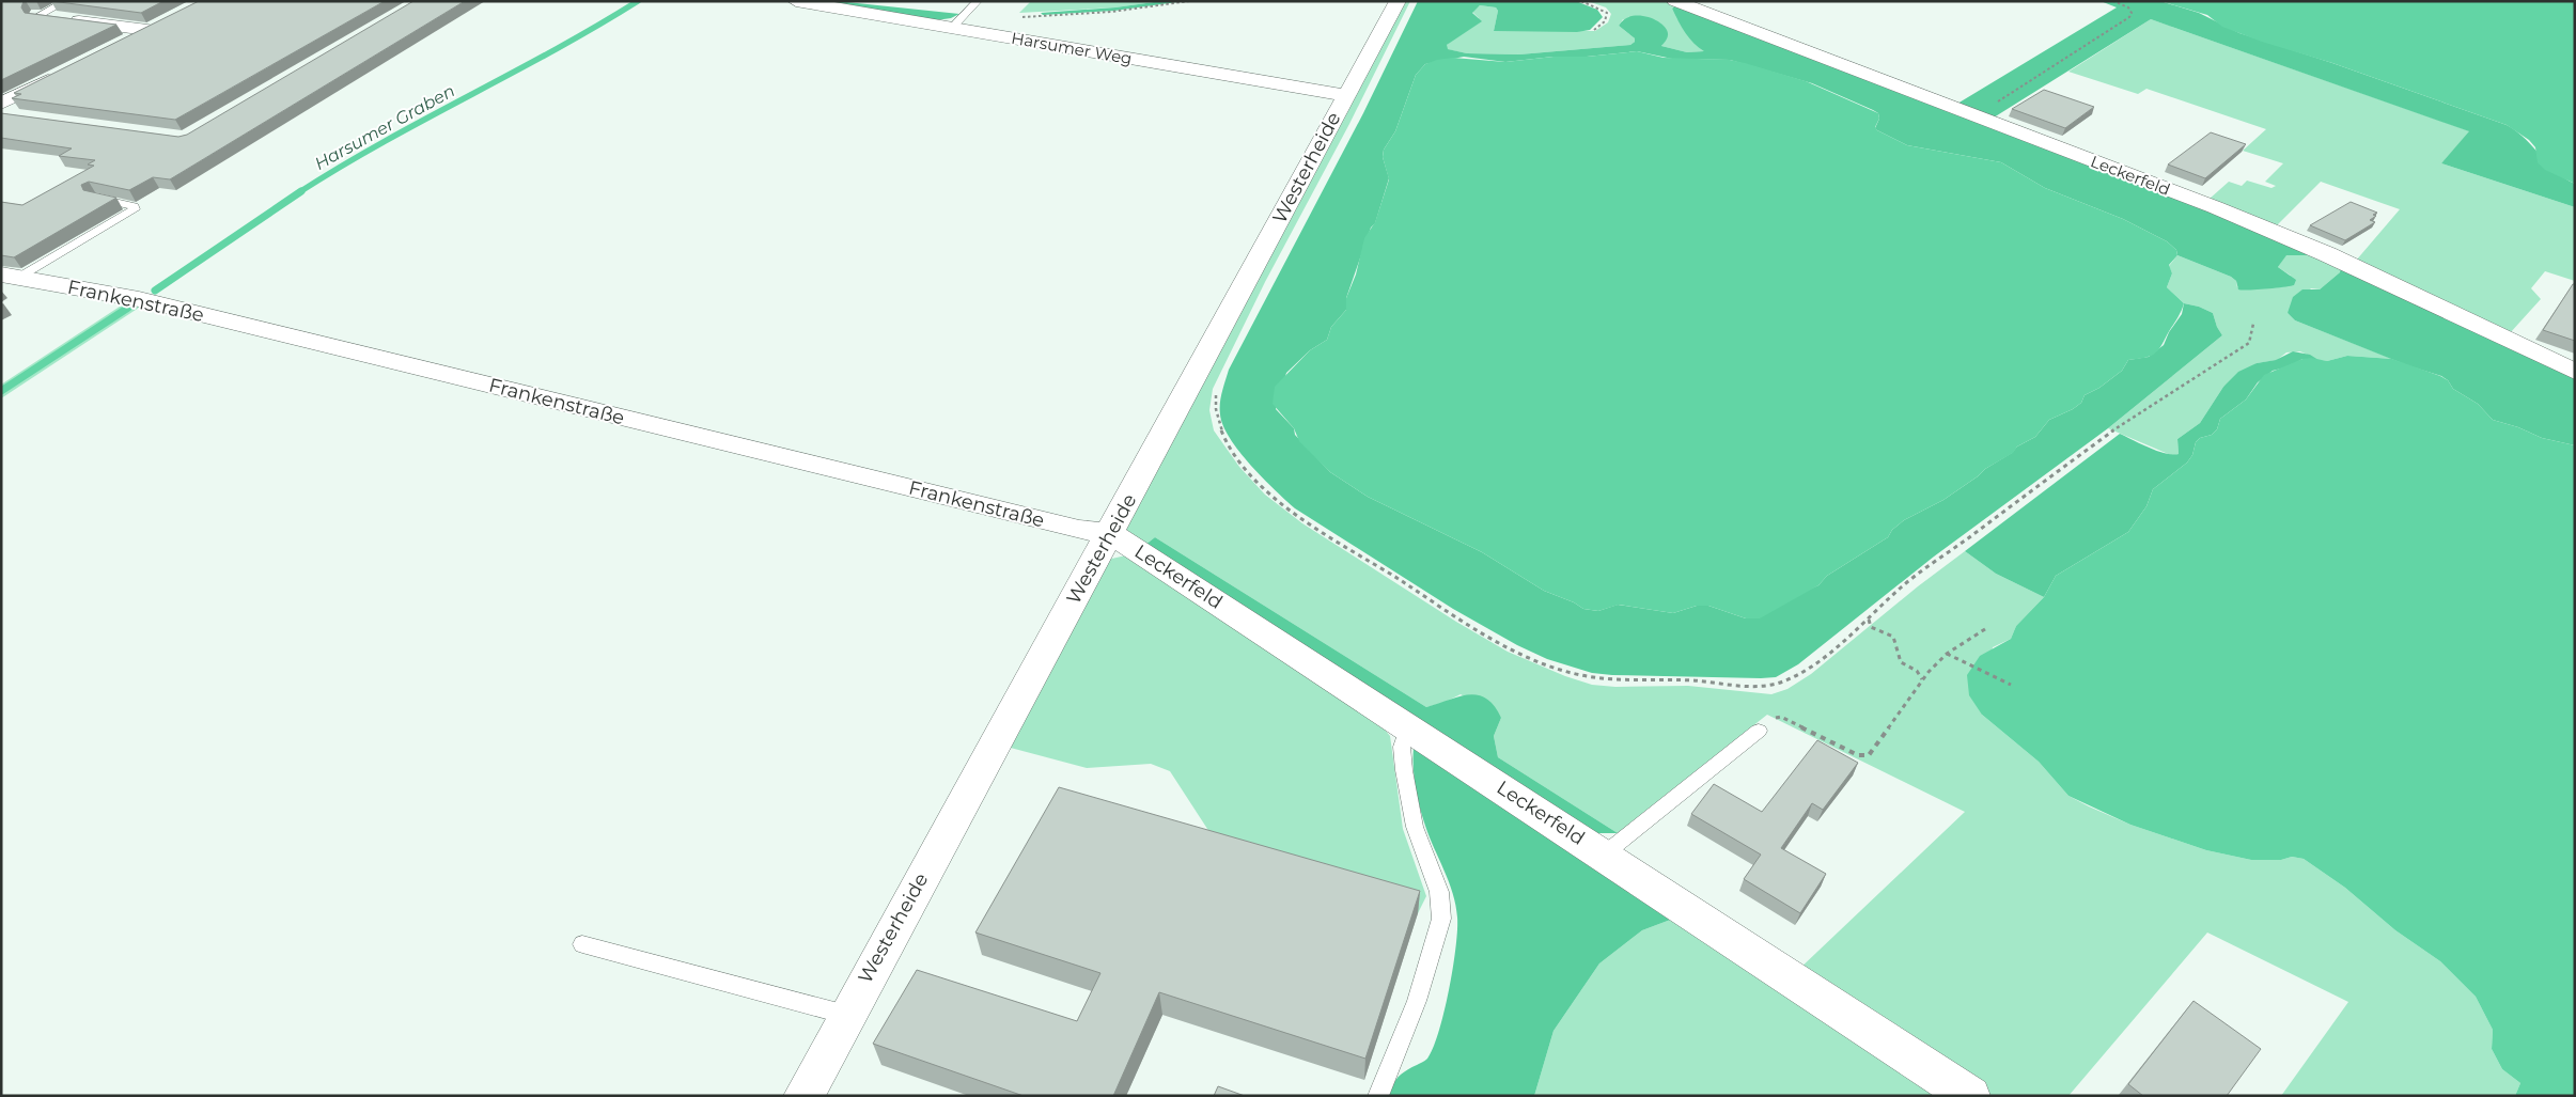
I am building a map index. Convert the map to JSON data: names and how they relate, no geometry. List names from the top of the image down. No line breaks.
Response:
{"streets":{"street":["Harsumer Weg","Westerheide","Leckerfeld","Frankenstraße"]},"crossings":[["Harsumer Weg","Westerheide"],["Westerheide","Leckerfeld"],["Westerheide","Frankenstraße"],["Leckerfeld","Frankenstraße"]],"water":["Harsumer Graben"]}
